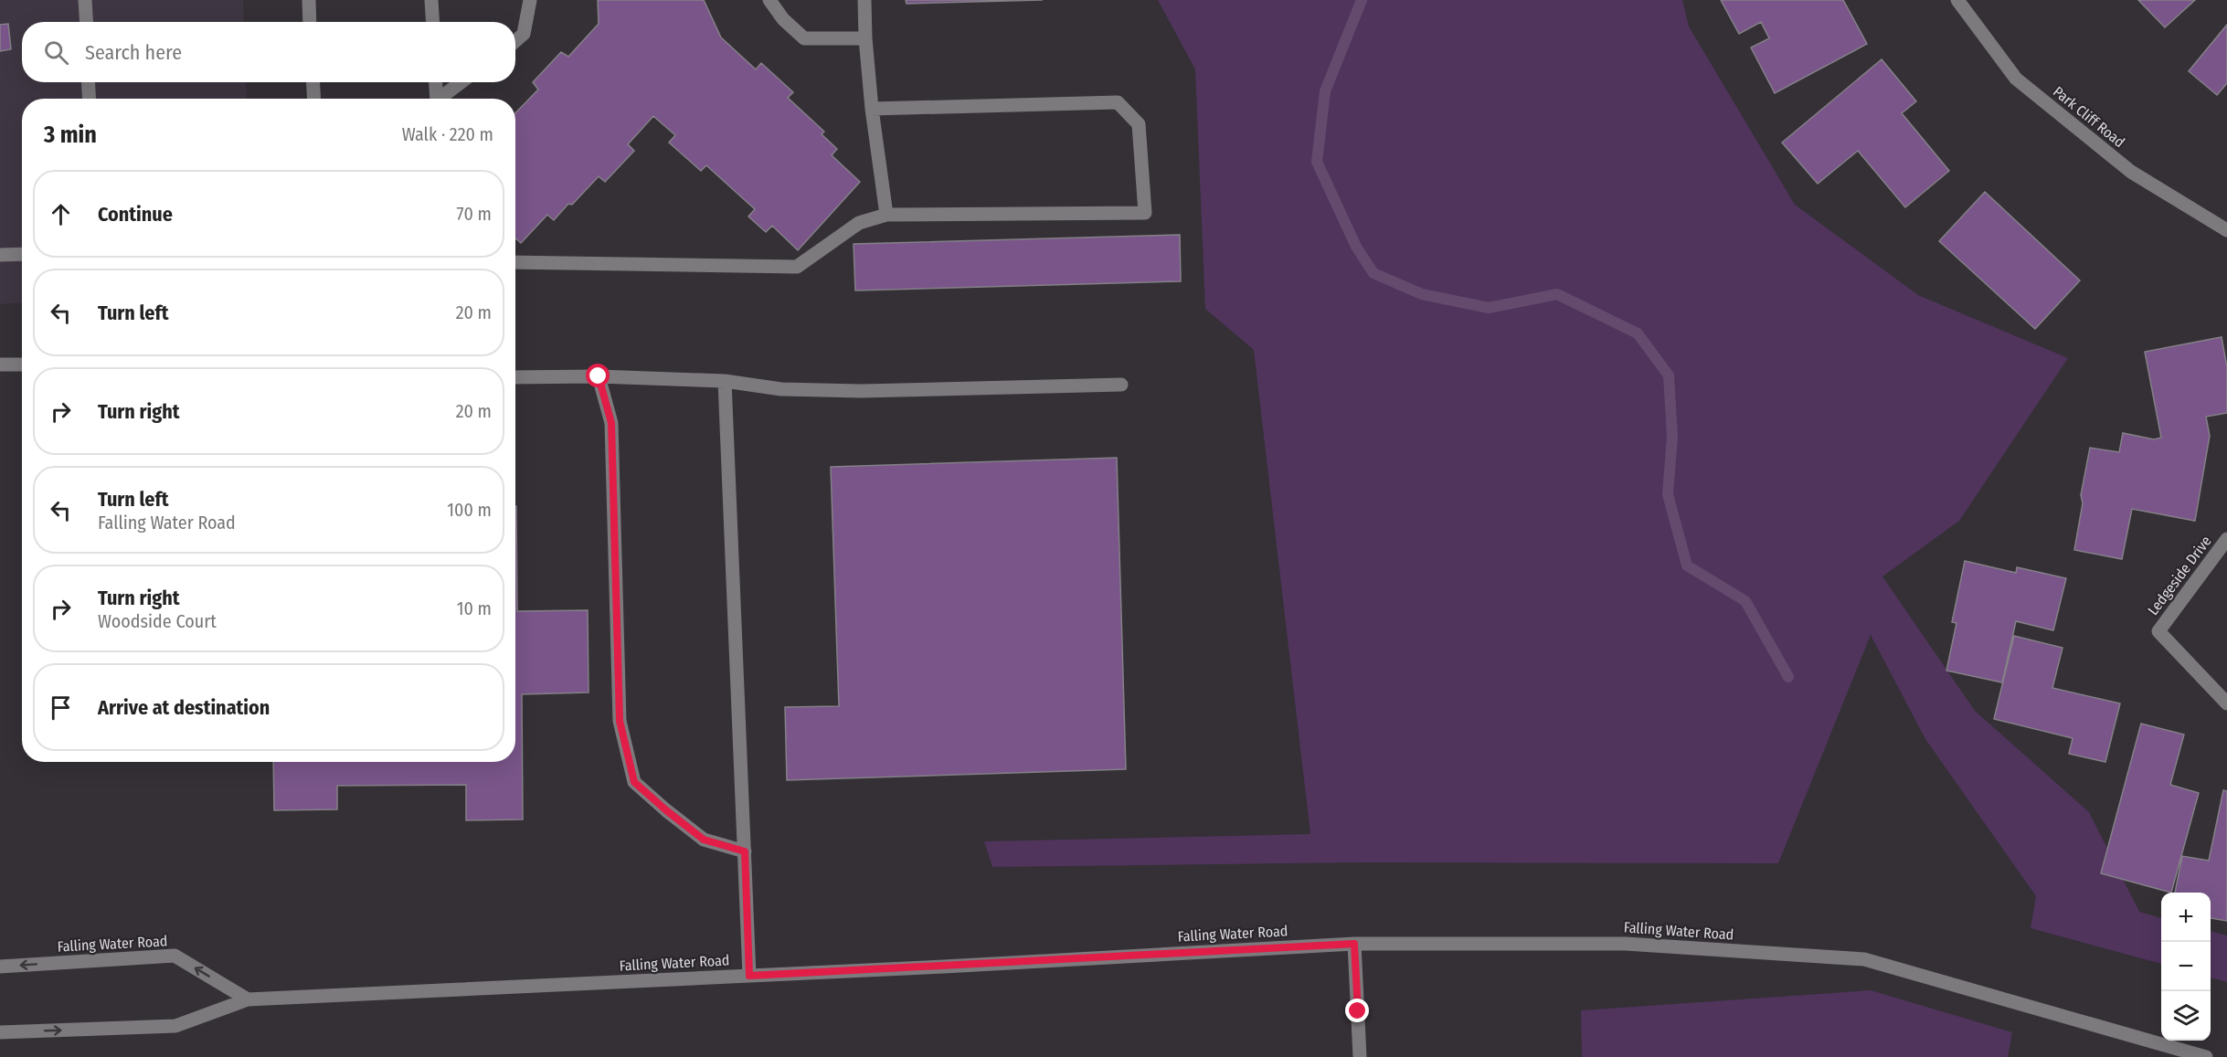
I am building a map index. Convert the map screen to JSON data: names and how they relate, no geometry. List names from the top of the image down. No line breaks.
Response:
{"streets":{"street":["Park Cliff Road","Ledgeside Drive","Falling Water Road"]},"page":{"search":"Search here","heading":["3 min","Walk · 220 m"],"list":[["Continue","70 m"],["Turn left","20 m"],["Turn right","20 m"],["Turn left","Falling Water Road","100 m"],["Turn right","Woodside Court","10 m"],"Arrive at destination"],"map_buttons":["+","−"]}}
